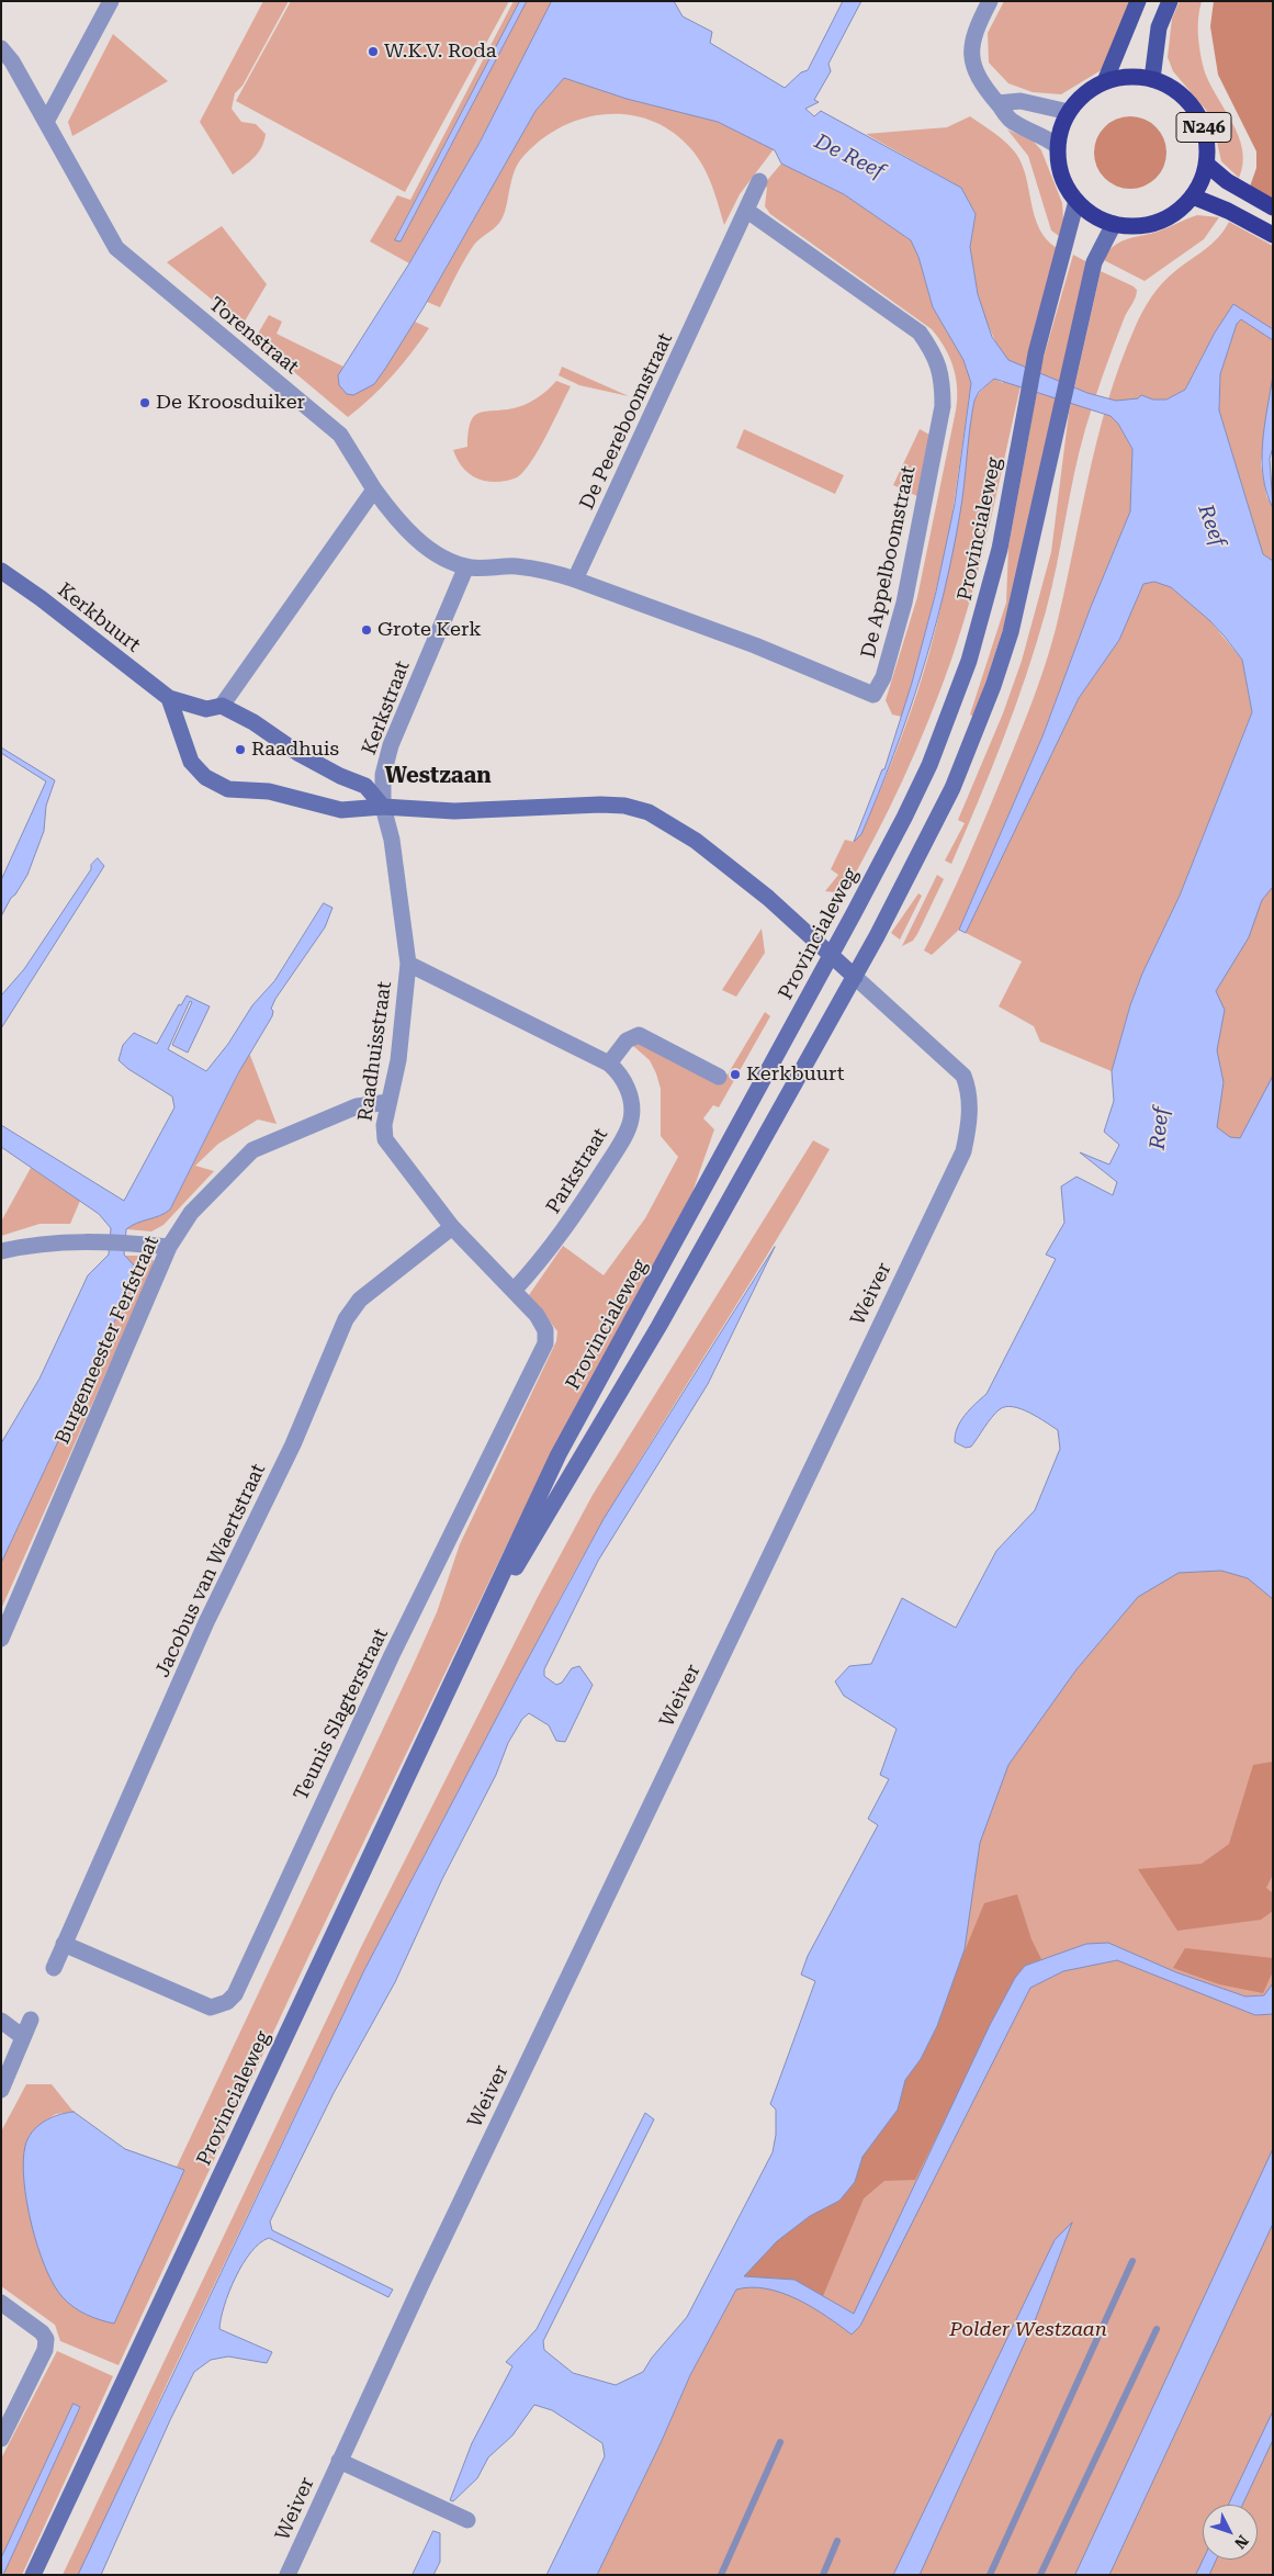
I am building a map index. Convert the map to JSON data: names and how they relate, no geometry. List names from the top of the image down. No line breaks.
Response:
{"streets":{"highway":["N246"],"main road":["Provincialeweg","Kerkbuurt"],"street":["Torenstraat","De Peereboomstraat","De Appelboomstraat","Kerkstraat","Raadhuisstraat","Parkstraat","Weiver","Burgemeester Ferfstraat","Jacobus van Waertstraat","Teunis Slagterstraat"]},"crossings":[["N246","Provincialeweg"],["Torenstraat","Kerkstraat"],["De Peereboomstraat","De Appelboomstraat"],["Provincialeweg","Weiver"],["Kerkbuurt","Kerkstraat"],["Kerkbuurt","Raadhuisstraat"],["Kerkstraat","Raadhuisstraat"],["Raadhuisstraat","Parkstraat"],["Raadhuisstraat","Burgemeester Ferfstraat"],["Raadhuisstraat","Jacobus van Waertstraat"],["Raadhuisstraat","Teunis Slagterstraat"],["Parkstraat","Teunis Slagterstraat"],["Jacobus van Waertstraat","Teunis Slagterstraat"]],"districts":["Westzaan"],"water":["De Reef","Reef"],"parks":["Polder Westzaan"],"places":["W.K.V. Roda","De Kroosduiker","Grote Kerk","Raadhuis","Kerkbuurt"],"north":"bottom right"}
